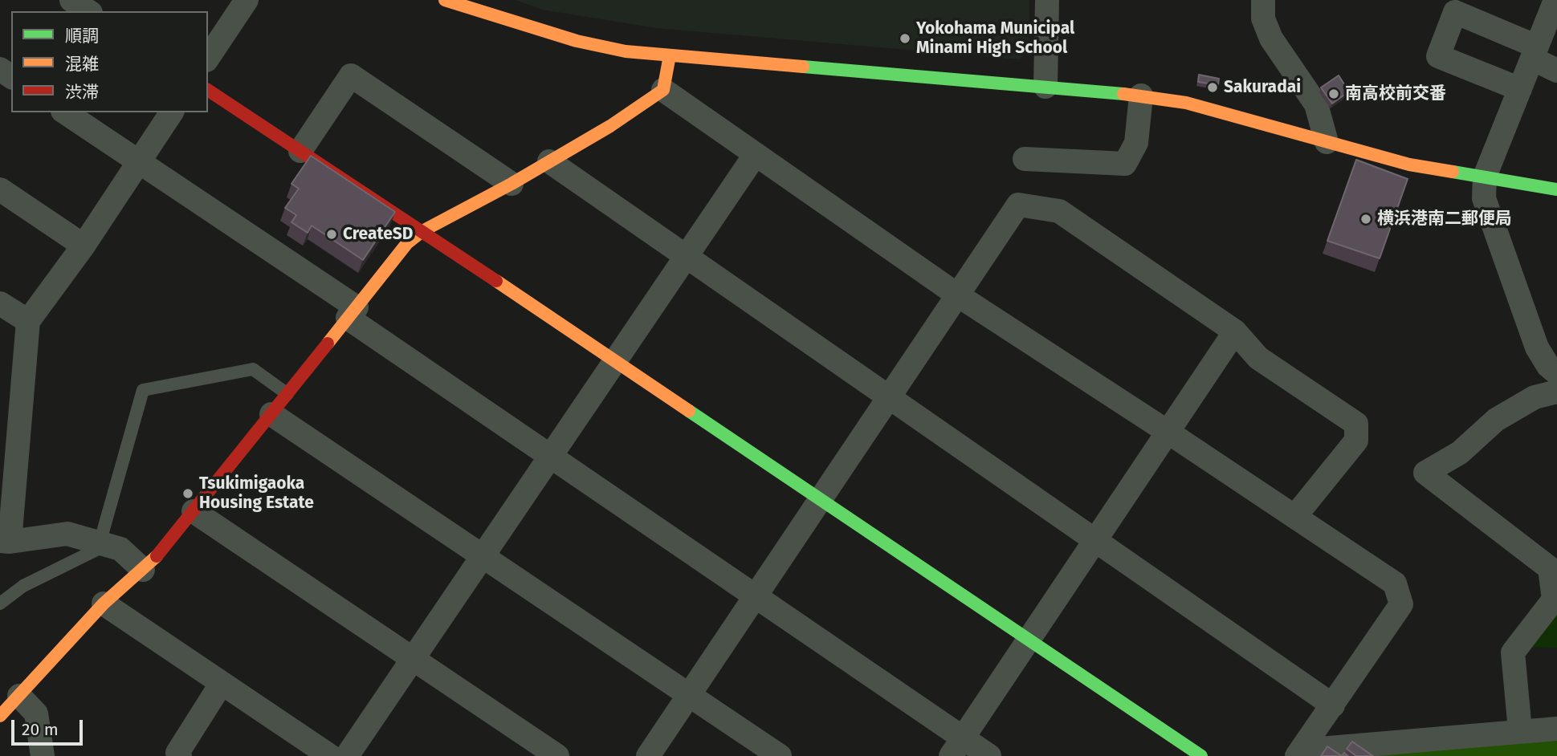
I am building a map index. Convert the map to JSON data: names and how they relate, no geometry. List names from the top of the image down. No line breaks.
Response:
{"places":["Yokohama Municipal Minami High School","Sakuradai","南高校前交番","横浜港南二郵便局","CreateSD","Tsukimigaoka Housing Estate"],"legend":["順調","混雑","渋滞"],"scale_bar":"20 m"}
